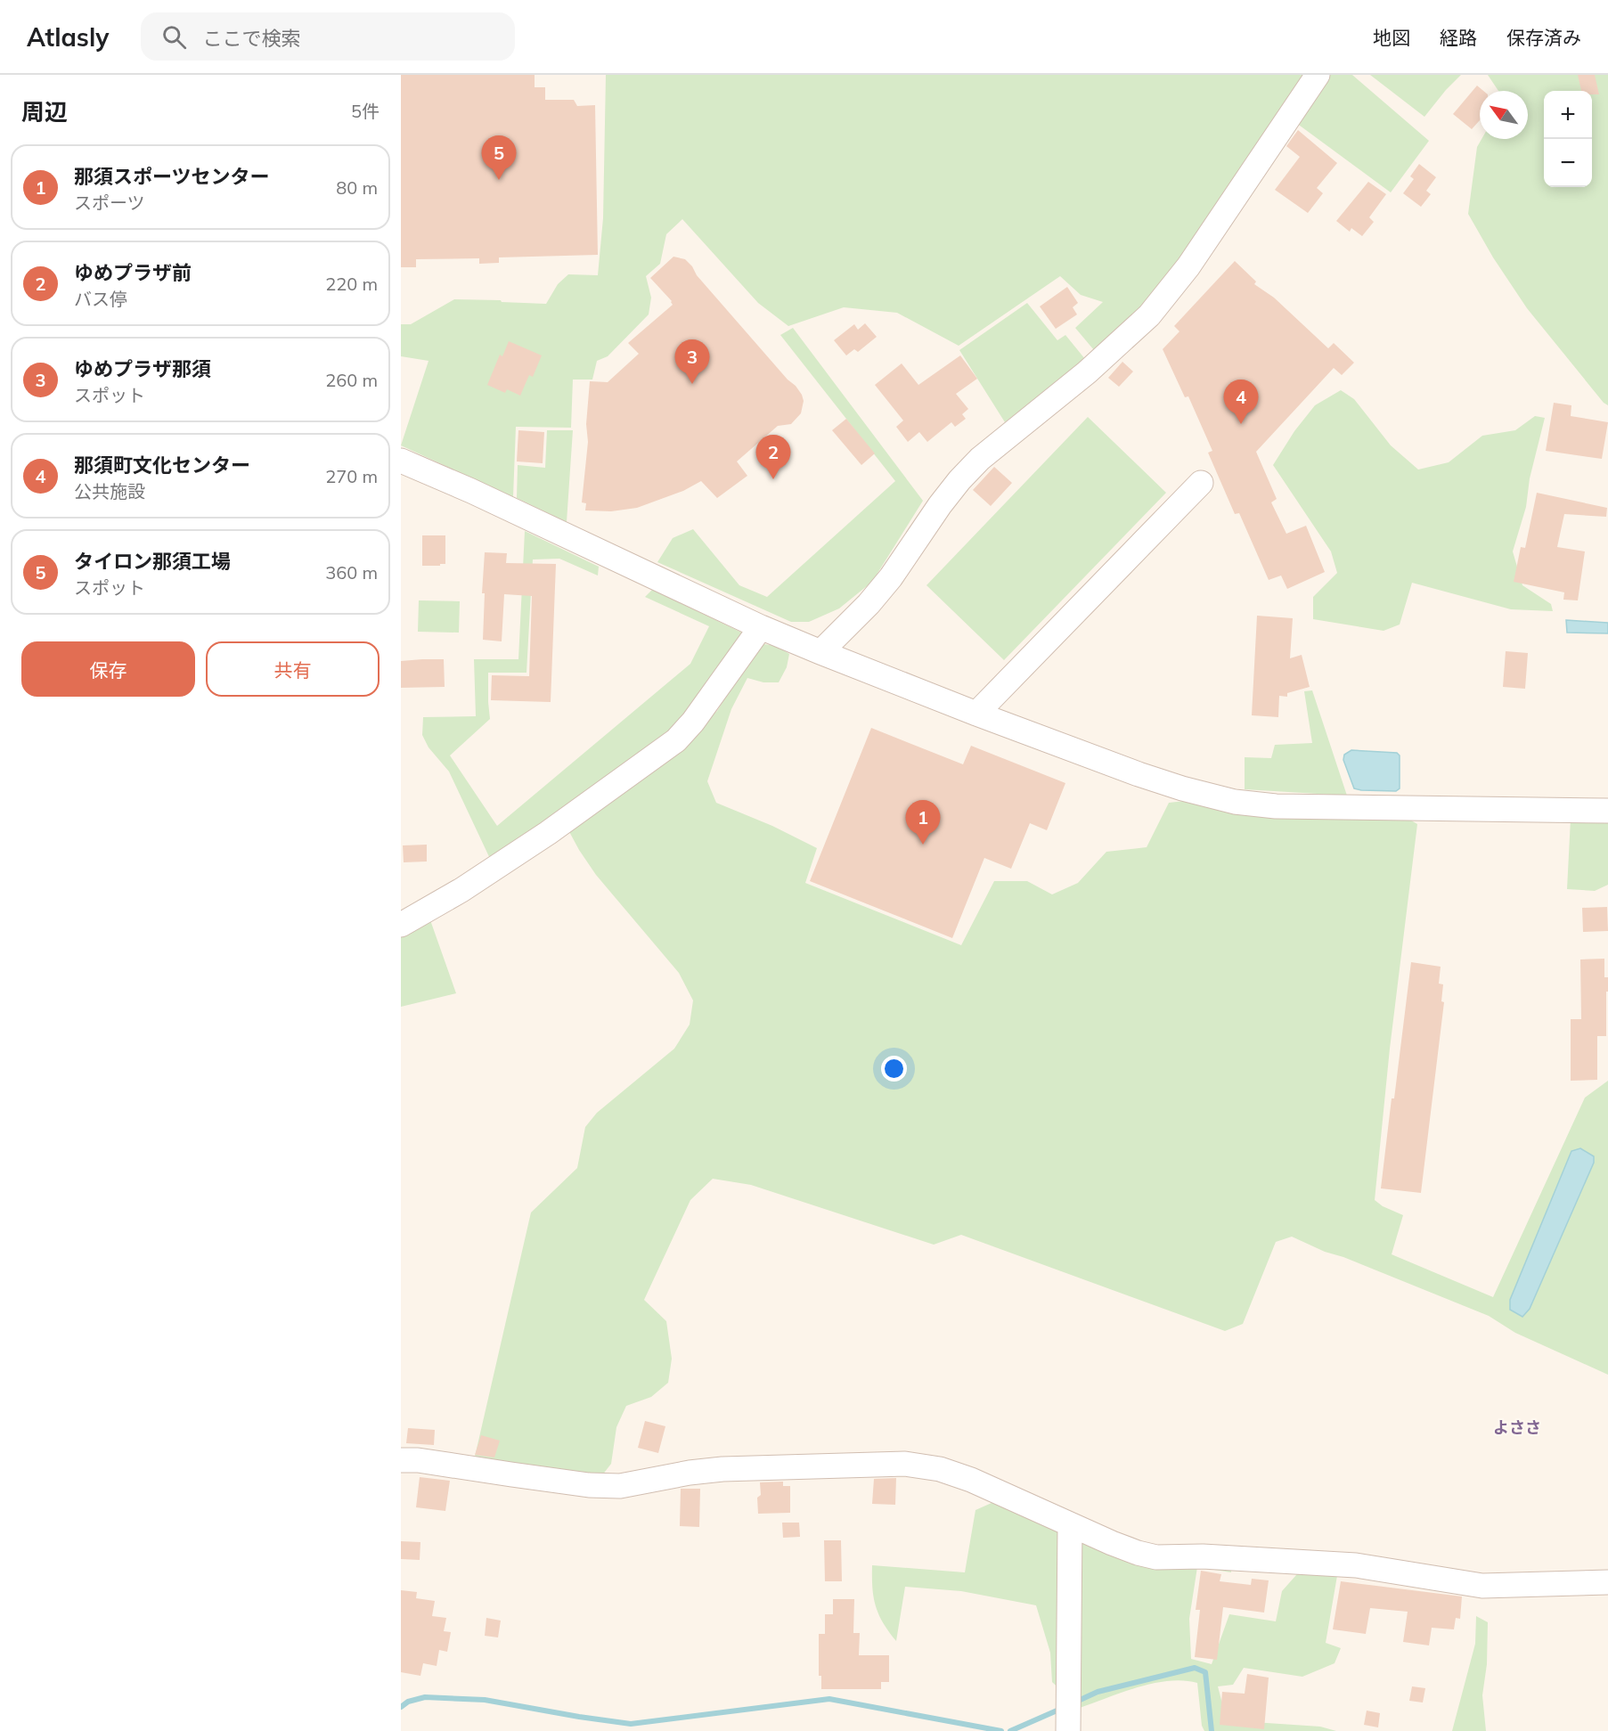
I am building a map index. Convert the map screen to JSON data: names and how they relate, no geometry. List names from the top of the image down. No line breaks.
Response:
{"districts":["よささ"],"north":"top left","page":{"header":"Atlasly","search":"ここで検索","nav":["地図","経路","保存済み"],"heading":["周辺","5件"],"map_buttons":["+","−"],"pins":["5","3","4","2","1"],"list":[{"mark":"1","name":"那須スポーツセンター","note":"スポーツ","value":"80 m"},{"mark":"2","name":"ゆめプラザ前","note":"バス停","value":"220 m"},{"mark":"3","name":"ゆめプラザ那須","note":"スポット","value":"260 m"},{"mark":"4","name":"那須町文化センター","note":"公共施設","value":"270 m"},{"mark":"5","name":"タイロン那須工場","note":"スポット","value":"360 m"}],"buttons":["保存","共有"]}}
